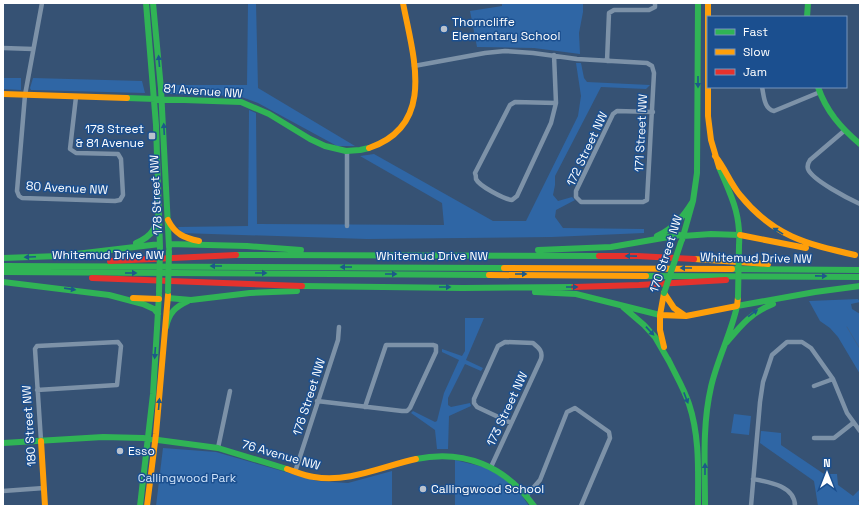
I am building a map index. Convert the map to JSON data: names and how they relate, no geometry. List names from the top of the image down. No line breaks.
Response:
{"streets":{"main road":["81 Avenue NW","178 Street NW","170 Street NW","Whitemud Drive NW","180 Street NW","76 Avenue NW"],"street":["171 Street NW","172 Street NW","80 Avenue NW","176 Street NW","173 Street NW"]},"crossings":[["81 Avenue NW","80 Avenue NW"],["81 Avenue NW","178 Street NW"],["171 Street NW","172 Street NW"],["178 Street NW","76 Avenue NW"],["176 Street NW","76 Avenue NW"],["173 Street NW","76 Avenue NW"],["180 Street NW","76 Avenue NW"]],"parks":["Callingwood Park"],"places":{"other":["Thorncliffe Elementary School","Esso","Callingwood School"],"transit":["178 Street & 81 Avenue"]},"legend":["Fast","Slow","Jam"],"north":"top"}
